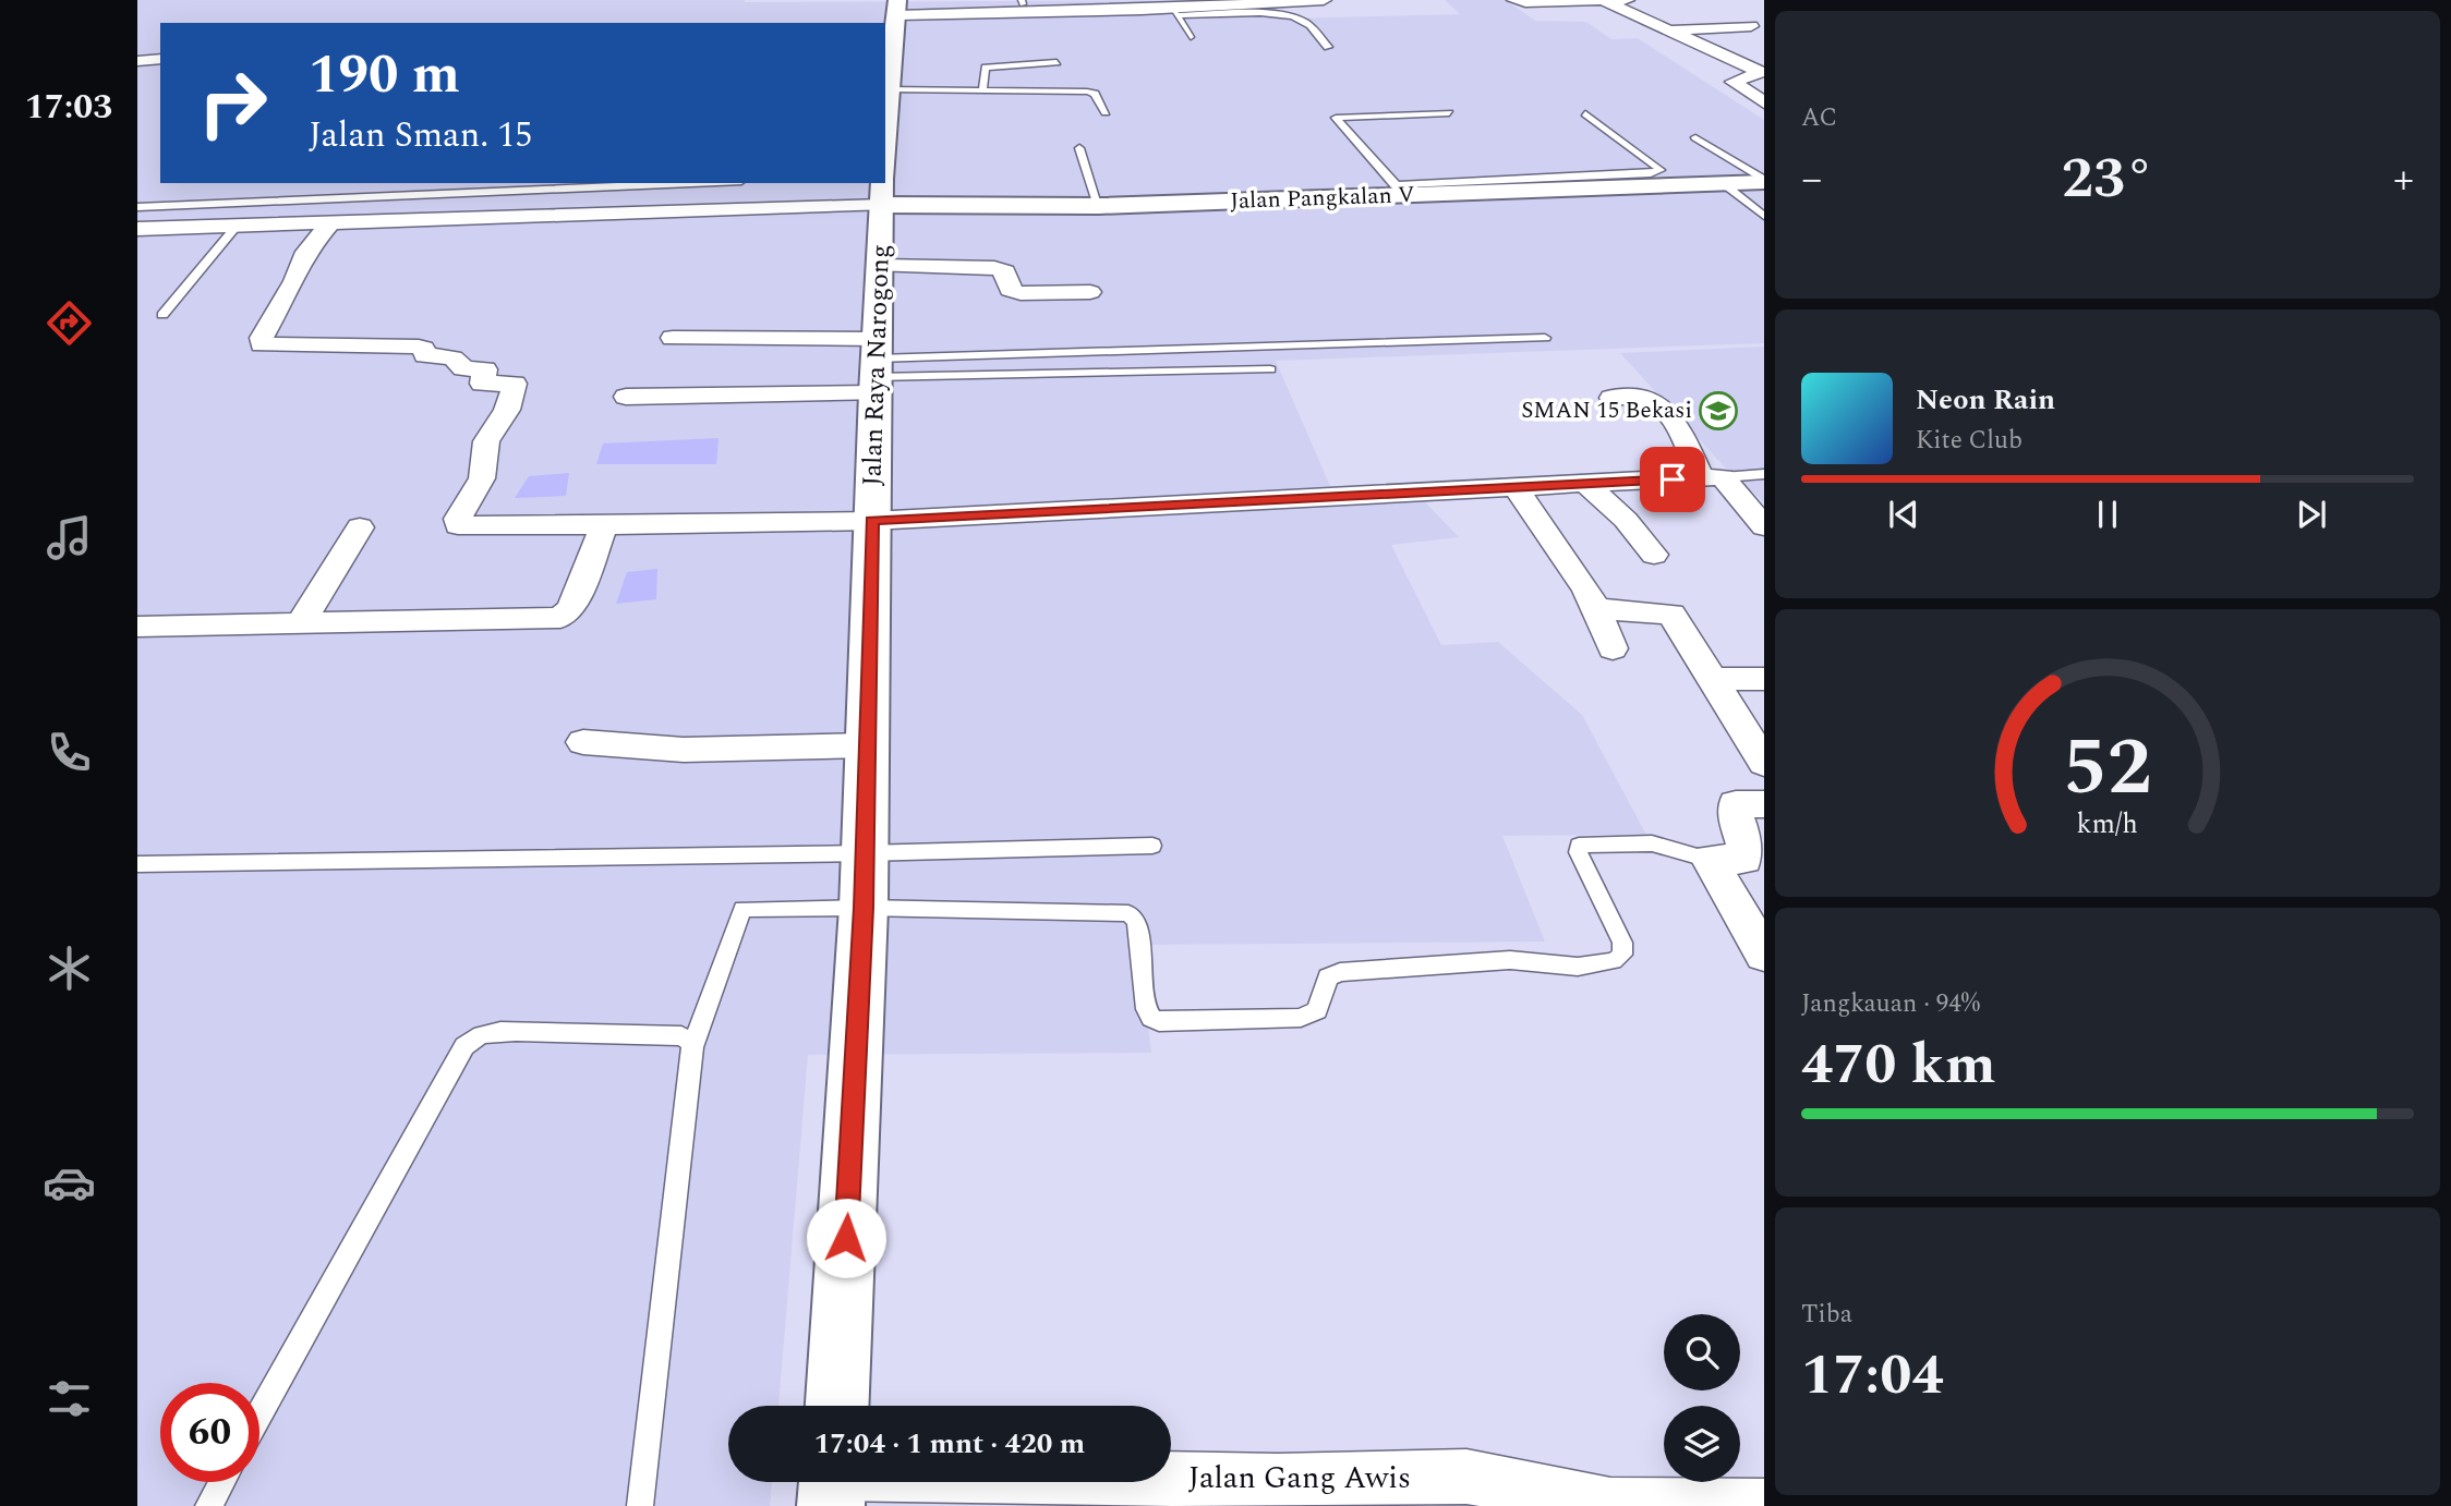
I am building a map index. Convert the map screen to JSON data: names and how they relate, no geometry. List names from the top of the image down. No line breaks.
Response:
{"streets":{"main road":["Jalan Pangkalan V","Jalan Raya Narogong"],"street":["Jalan Gang Awis"]},"crossings":[["Jalan Pangkalan V","Jalan Raya Narogong"]],"places":{"school or university":["SMAN 15 Bekasi"]},"page":{"tabs":"17:03","tile":["AC",["Jangkauan · 94%","470 km"],["Tiba","17:04"]],"turn":["190 m","Jalan Sman. 15"],"heat":["−","23°","+"],"song":["Neon Rain","Kite Club"],"limit":"60","trip":"17:04 · 1 mnt · 420 m","gauge":["52","km/h"]}}
